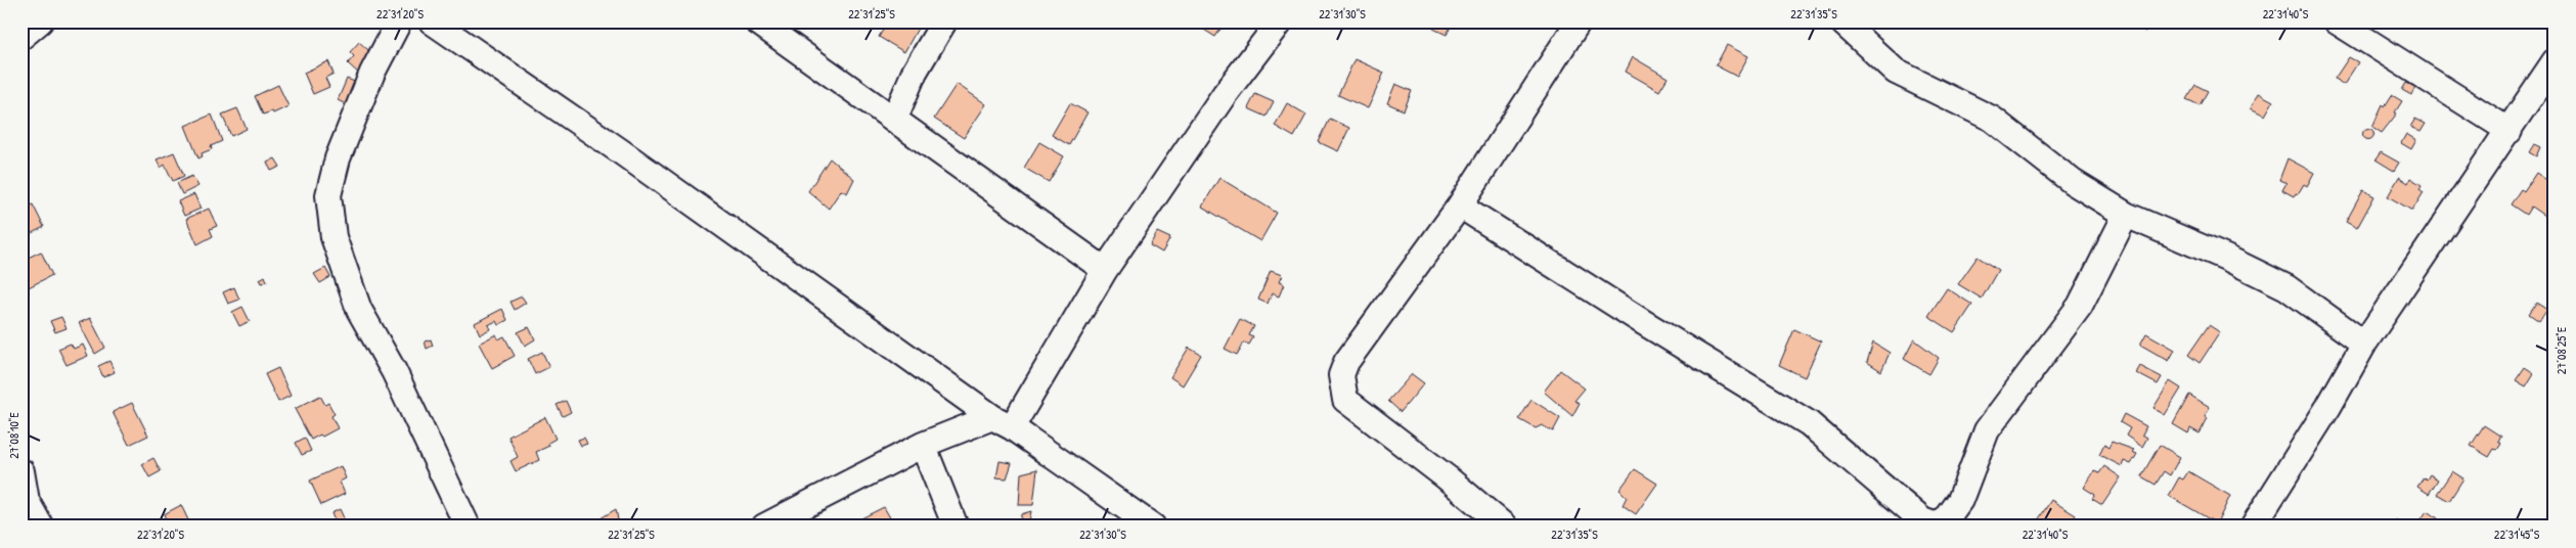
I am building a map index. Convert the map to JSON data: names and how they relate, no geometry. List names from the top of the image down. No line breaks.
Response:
{"coordinates":["22°31'20\"S","22°31'25\"S","22°31'30\"S","22°31'35\"S","22°31'40\"S","27°08'25\"E","27°08'10\"E","22°31'45\"S"]}
